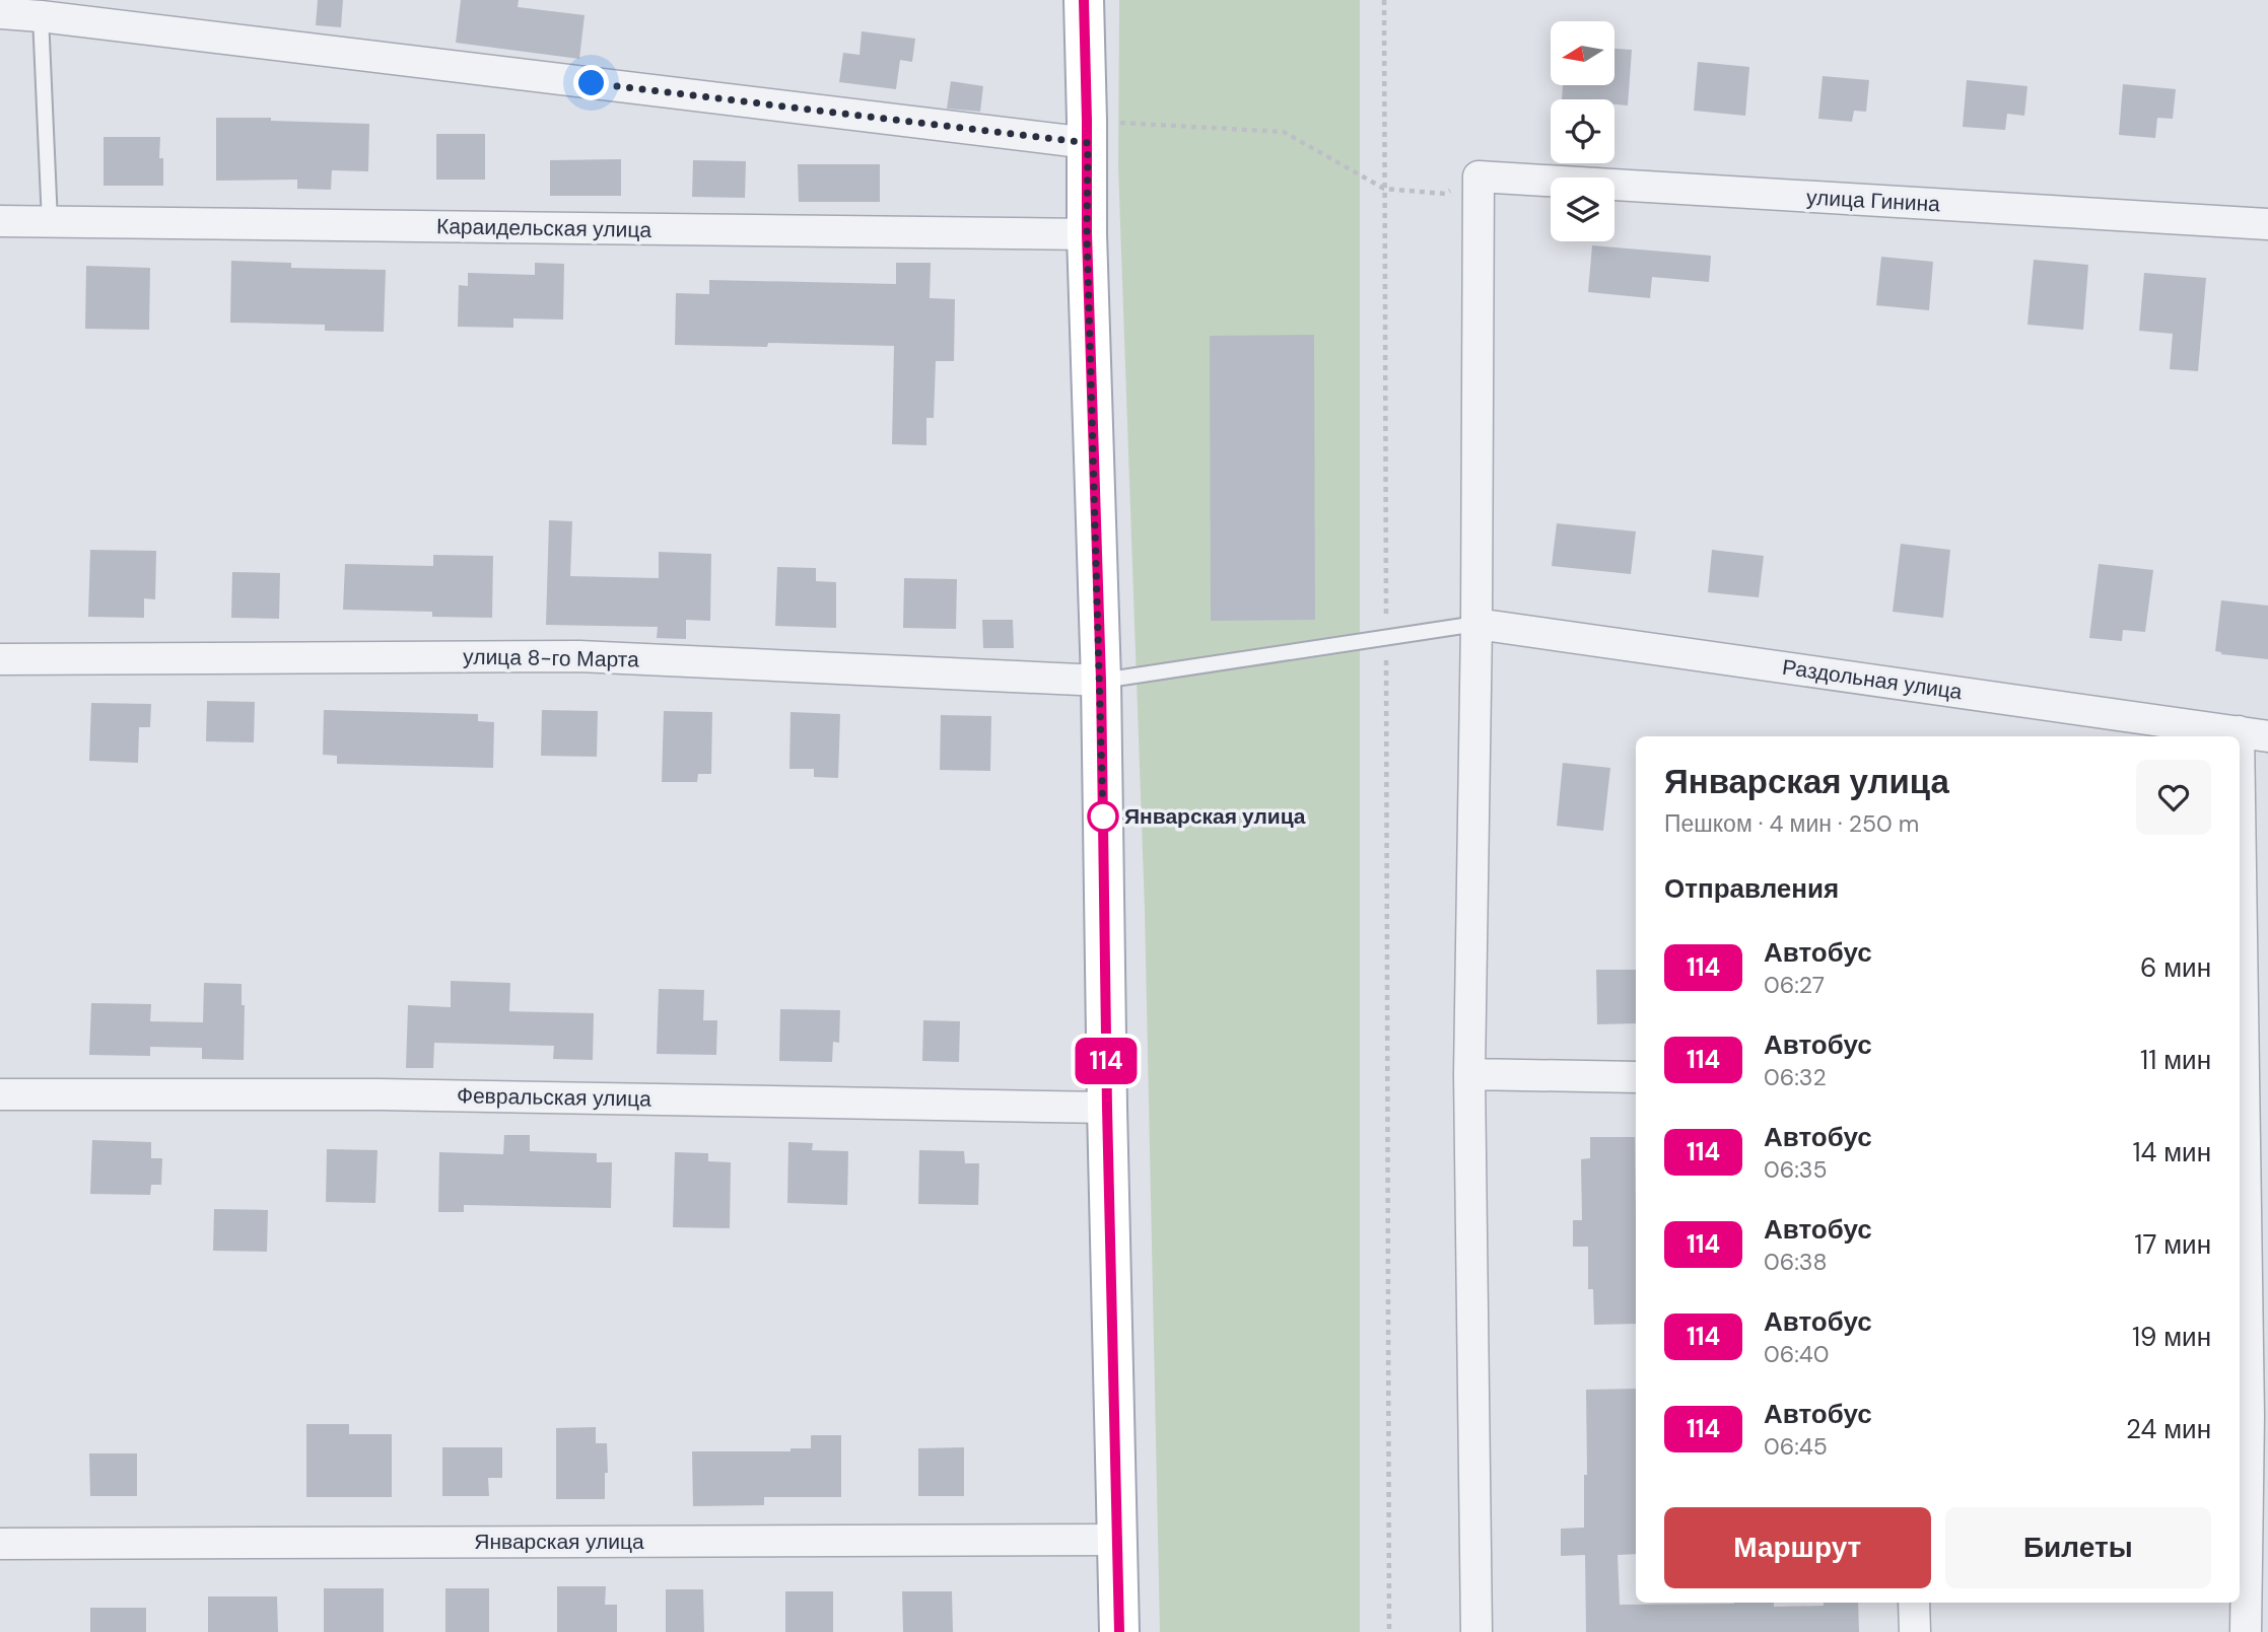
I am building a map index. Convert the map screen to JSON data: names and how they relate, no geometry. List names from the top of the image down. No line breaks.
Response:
{"streets":{"street":["улица Гинина","Караидельская улица","улица 8-го Марта","Раздольная улица","Февральская улица","Январская улица"]},"places":["Январская улица"],"lines":["bus line 114"],"north":"left","page":{"on_map":"114","heading":[["Январская улица","Пешком · 4 мин · 250 m"],"Отправления"],"list":[{"mark":"114","name":"Автобус","note":"06:27","value":"6 мин"},{"mark":"114","name":"Автобус","note":"06:32","value":"11 мин"},{"mark":"114","name":"Автобус","note":"06:35","value":"14 мин"},{"mark":"114","name":"Автобус","note":"06:38","value":"17 мин"},{"mark":"114","name":"Автобус","note":"06:40","value":"19 мин"},{"mark":"114","name":"Автобус","note":"06:45","value":"24 мин"}],"buttons":["Маршрут","Билеты"]}}
